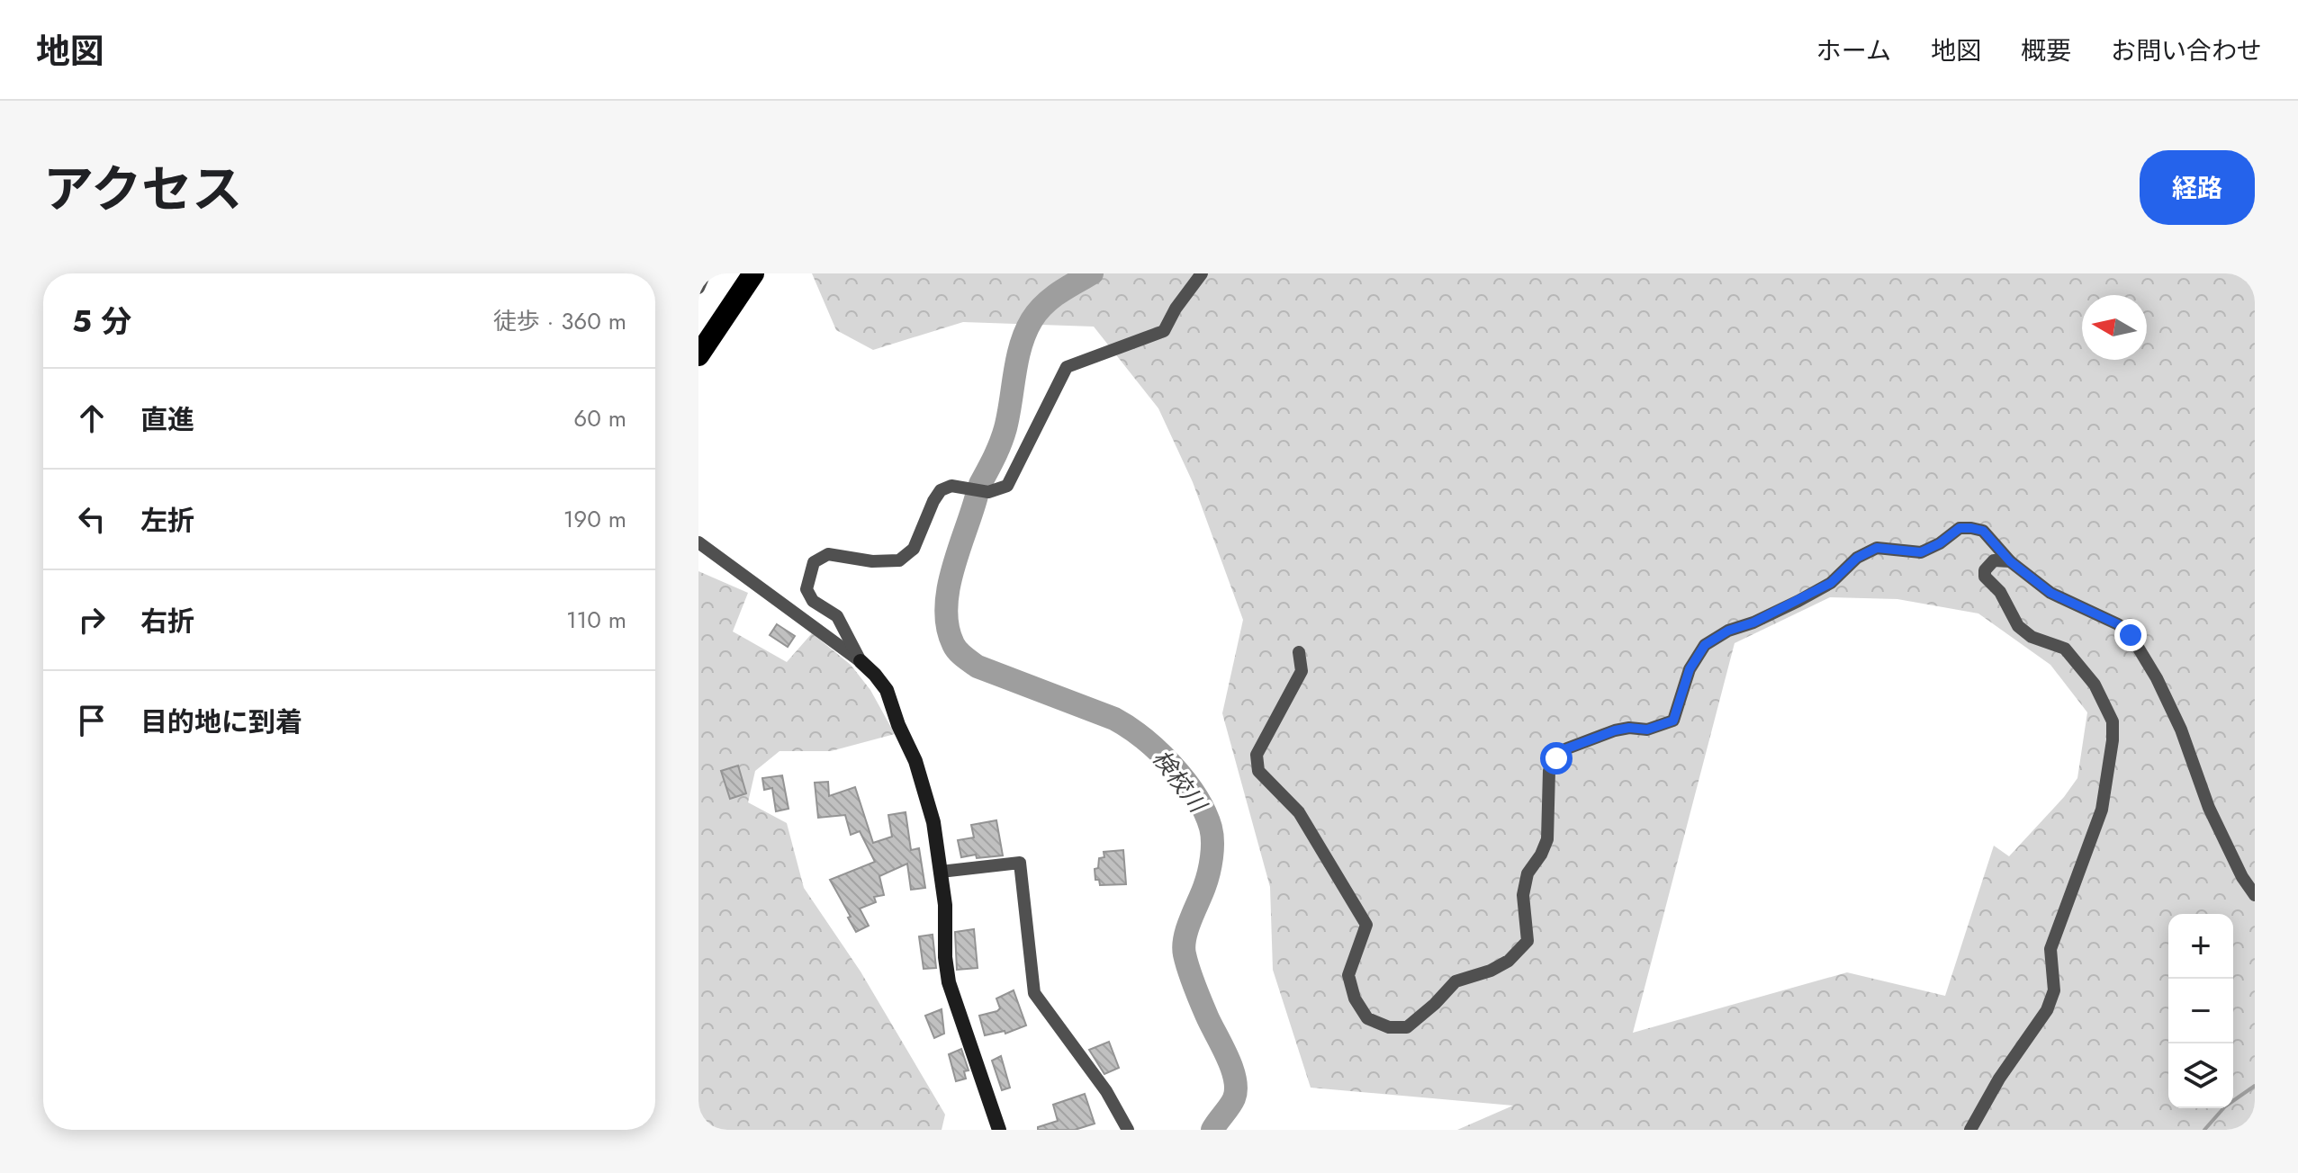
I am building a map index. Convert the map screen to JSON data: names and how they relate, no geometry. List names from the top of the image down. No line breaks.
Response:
{"water":["検校川"],"north":"left","page":{"header":"地図","nav":["ホーム","地図","概要","お問い合わせ"],"title":"アクセス","buttons":"経路","heading":["5 分","徒歩 · 360 m"],"list":[["直進","60 m"],["左折","190 m"],["右折","110 m"],"目的地に到着"],"map_buttons":["+","−"]}}
